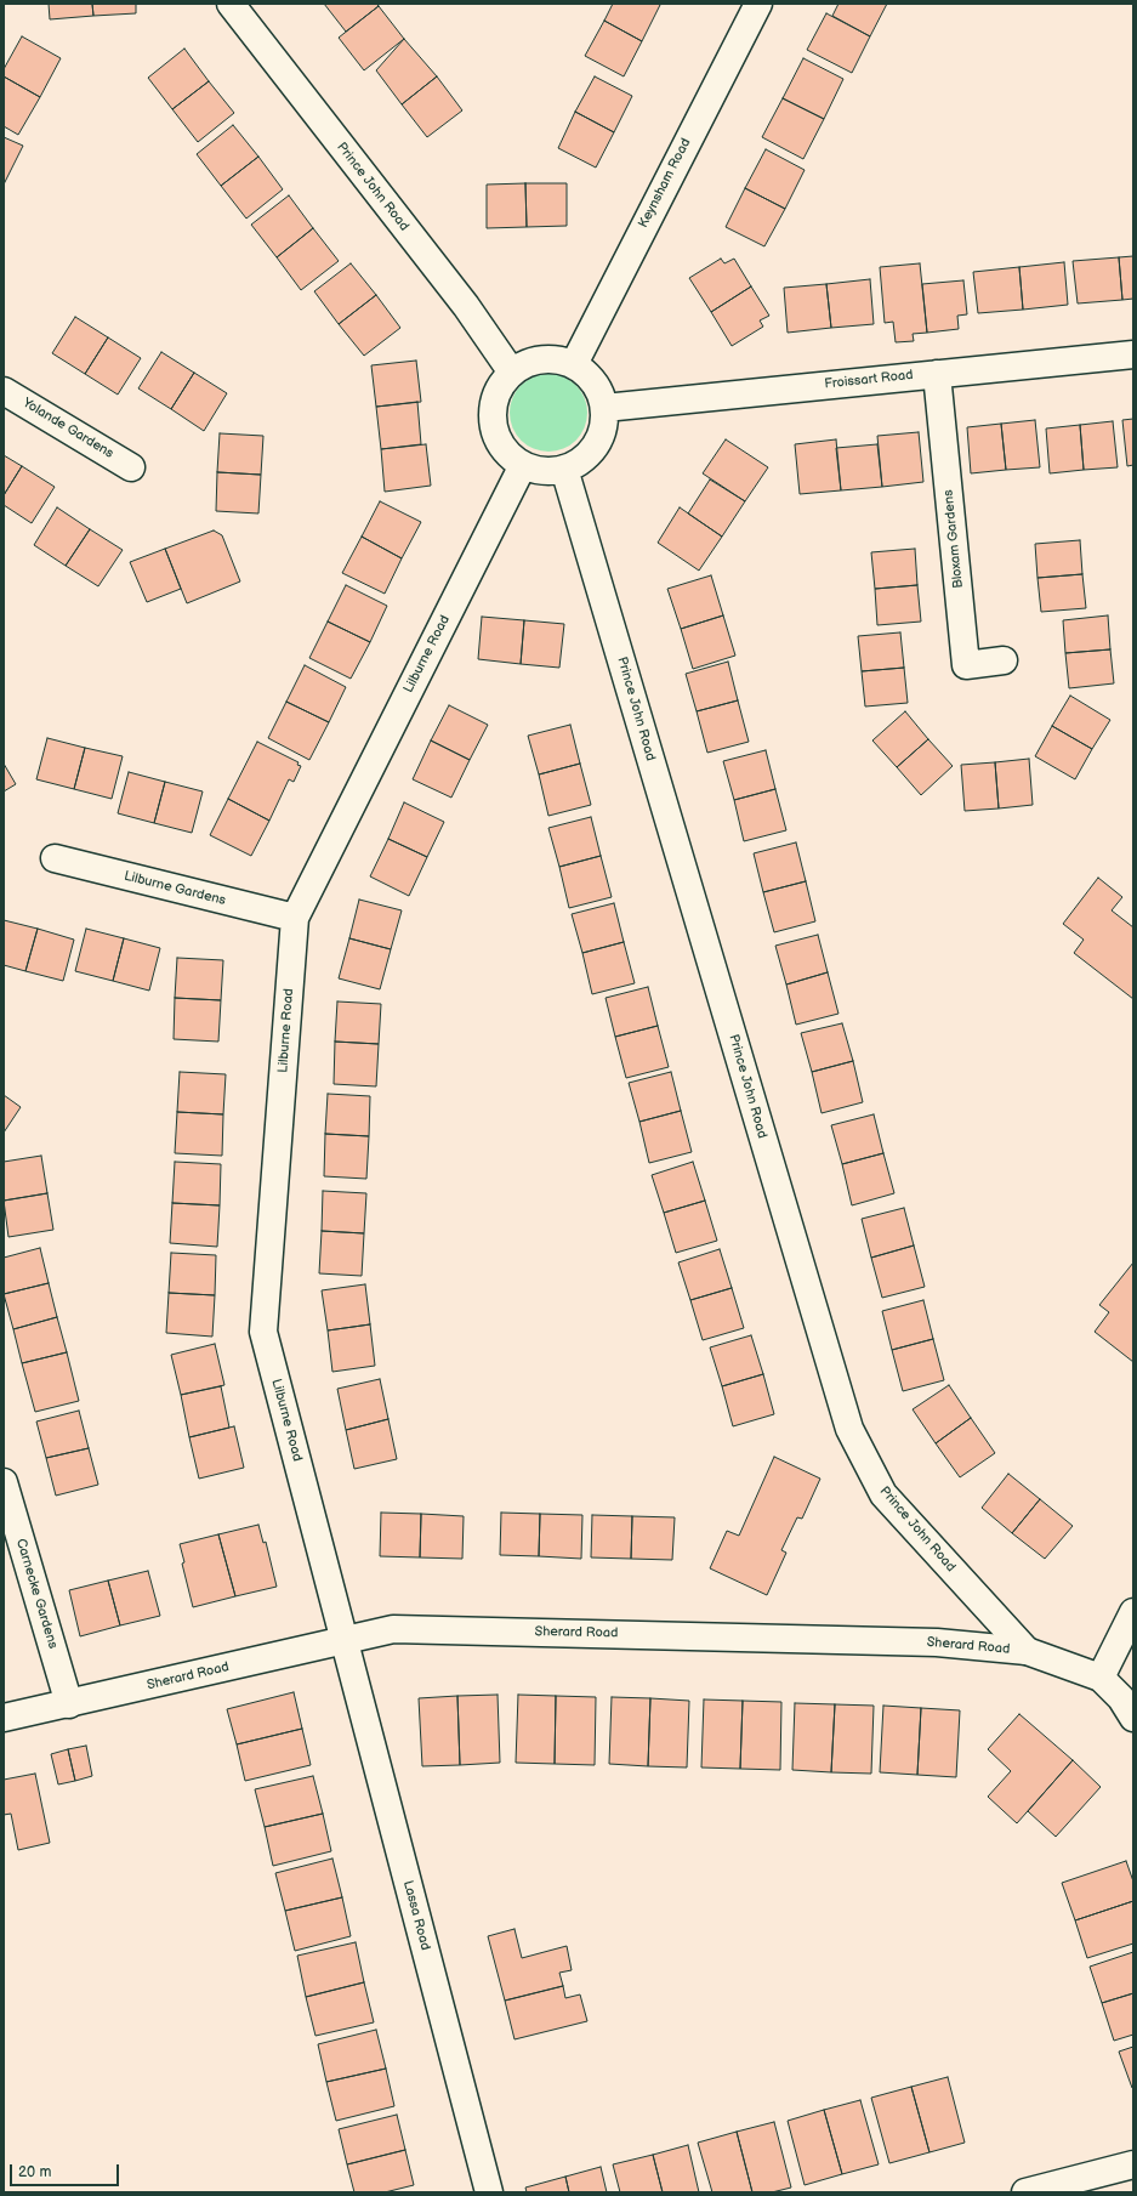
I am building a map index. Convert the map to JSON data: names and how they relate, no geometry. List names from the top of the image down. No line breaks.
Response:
{"streets":{"street":["Keynsham Road","Prince John Road","Froissart Road","Yolande Gardens","Bloxam Gardens","Lilburne Road","Lilburne Gardens","Carnecke Gardens","Sherard Road","Lassa Road"]},"crossings":[["Keynsham Road","Prince John Road"],["Keynsham Road","Froissart Road"],["Keynsham Road","Lilburne Road"],["Prince John Road","Froissart Road"],["Prince John Road","Lilburne Road"],["Prince John Road","Sherard Road"],["Froissart Road","Bloxam Gardens"],["Froissart Road","Lilburne Road"],["Lilburne Road","Lilburne Gardens"],["Lilburne Road","Sherard Road"],["Lilburne Road","Lassa Road"],["Carnecke Gardens","Sherard Road"],["Sherard Road","Lassa Road"]],"scale_bar":"20 m"}
